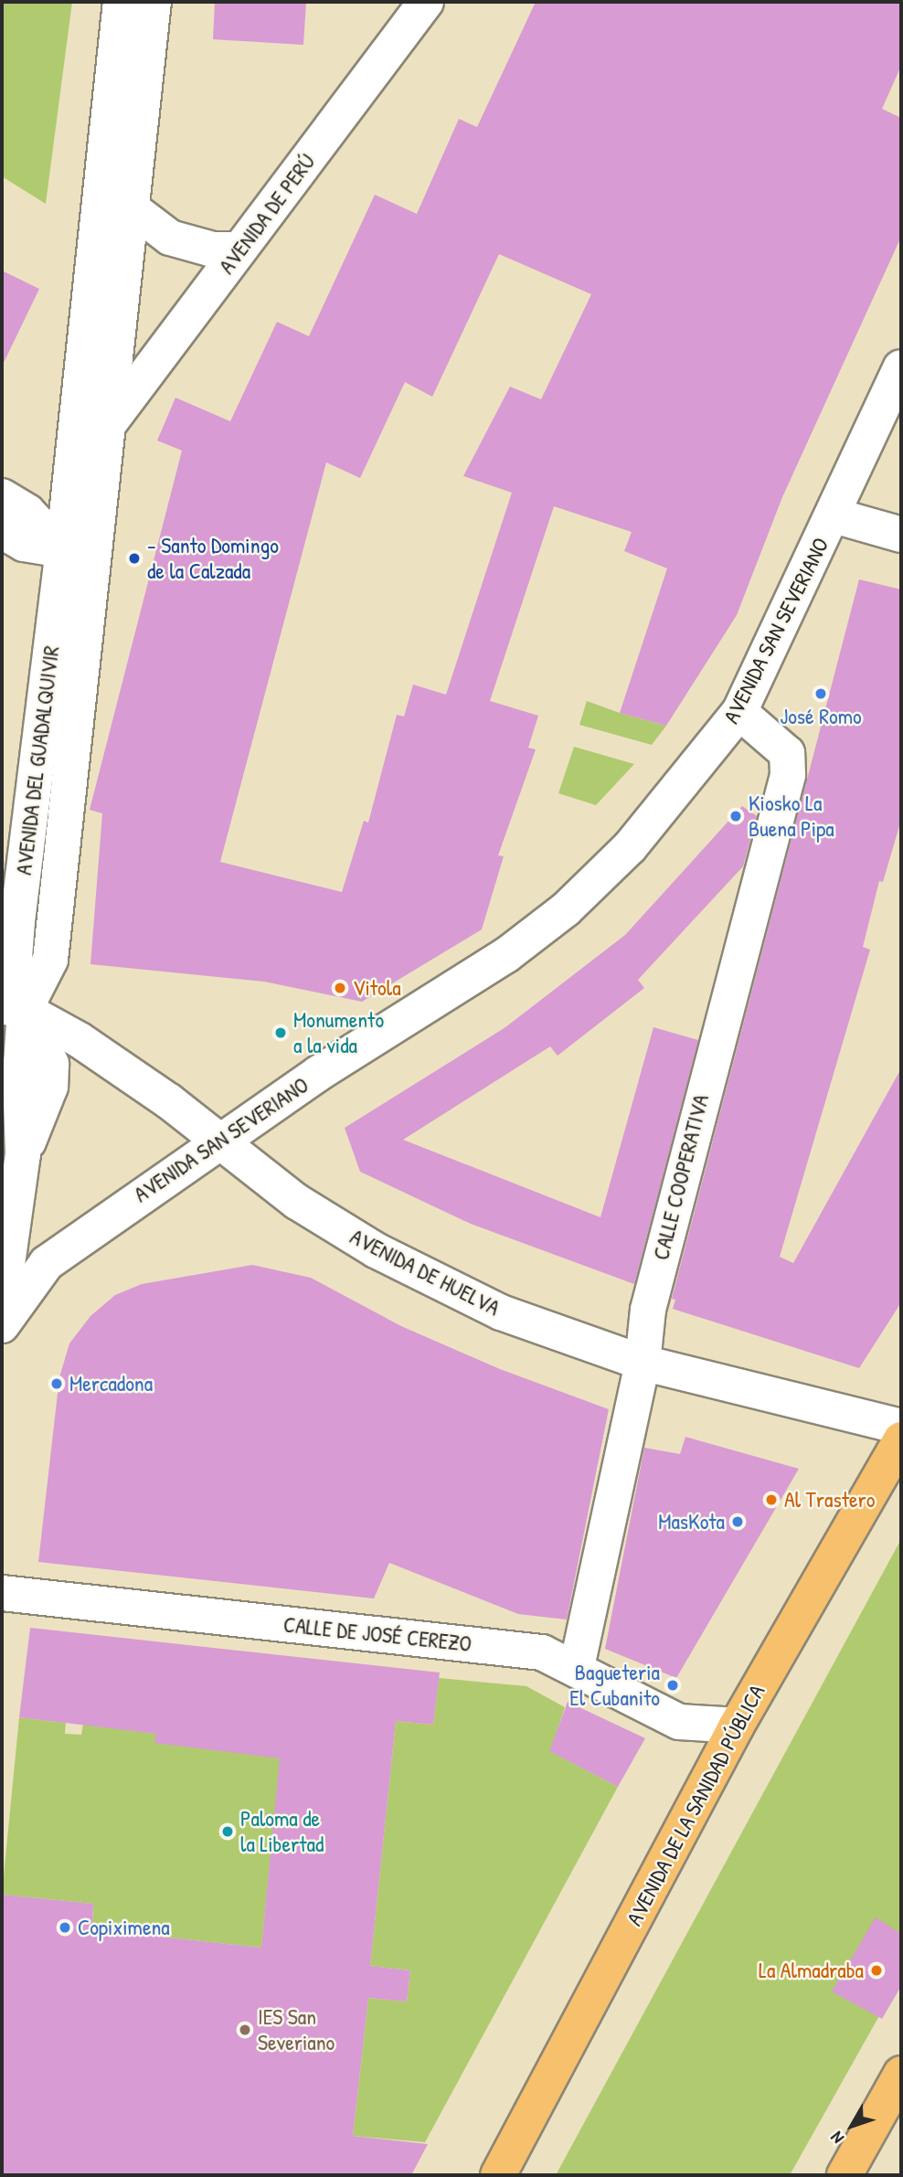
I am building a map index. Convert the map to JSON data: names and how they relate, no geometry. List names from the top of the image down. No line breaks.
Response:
{"streets":{"main road":["AVENIDA DE LA SANIDAD PÚBLICA"],"street":["AVENIDA DE PERÚ","AVENIDA SAN SEVERIANO","AVENIDA DEL GUADALQUIVIR","CALLE COOPERATIVA","AVENIDA DE HUELVA","CALLE DE JOSÉ CEREZO"]},"crossings":[["AVENIDA DE PERÚ","AVENIDA DEL GUADALQUIVIR"],["AVENIDA SAN SEVERIANO","CALLE COOPERATIVA"],["AVENIDA SAN SEVERIANO","AVENIDA DE HUELVA"],["AVENIDA DEL GUADALQUIVIR","AVENIDA DE HUELVA"],["CALLE COOPERATIVA","AVENIDA DE HUELVA"],["CALLE COOPERATIVA","CALLE DE JOSÉ CEREZO"],["CALLE DE JOSÉ CEREZO","AVENIDA DE LA SANIDAD PÚBLICA"]],"places":["- Santo Domingo de la Calzada","José Romo","Kiosko La Buena Pipa","Vitola","Monumento a la vida","Mercadona","Al Trastero","MasKota","Bagueteria El Cubanito","Paloma de la Libertad","Copiximena","La Almadraba","IES San Severiano"],"north":"bottom left"}
